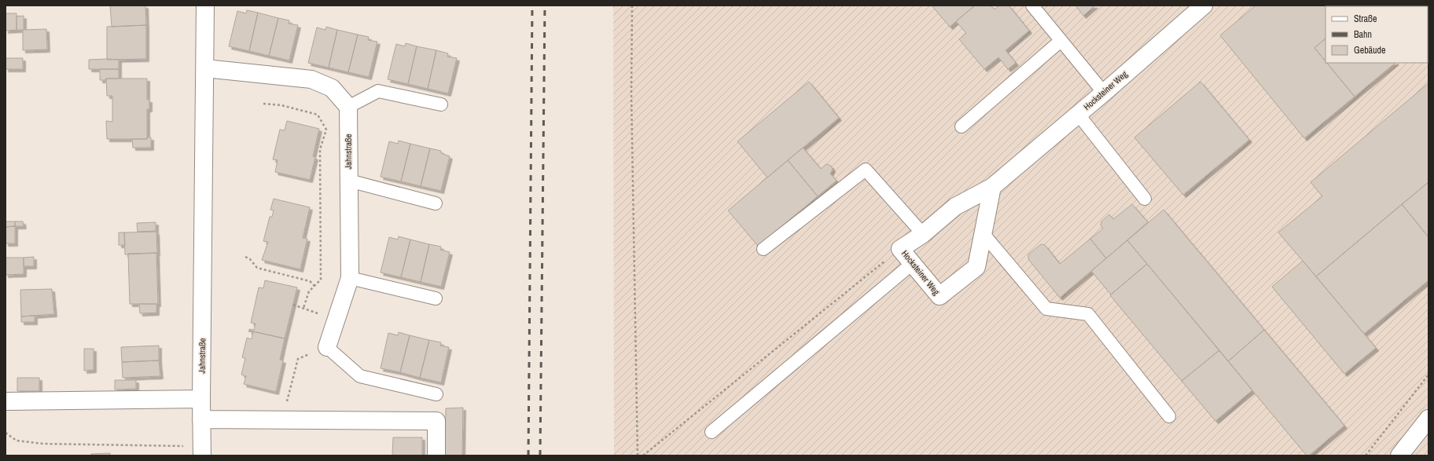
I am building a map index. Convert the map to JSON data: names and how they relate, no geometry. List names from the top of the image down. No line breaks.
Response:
{"streets":{"street":["Hocksteiner Weg","Jahnstraße"]},"legend":["Straße","Bahn","Gebäude"]}
